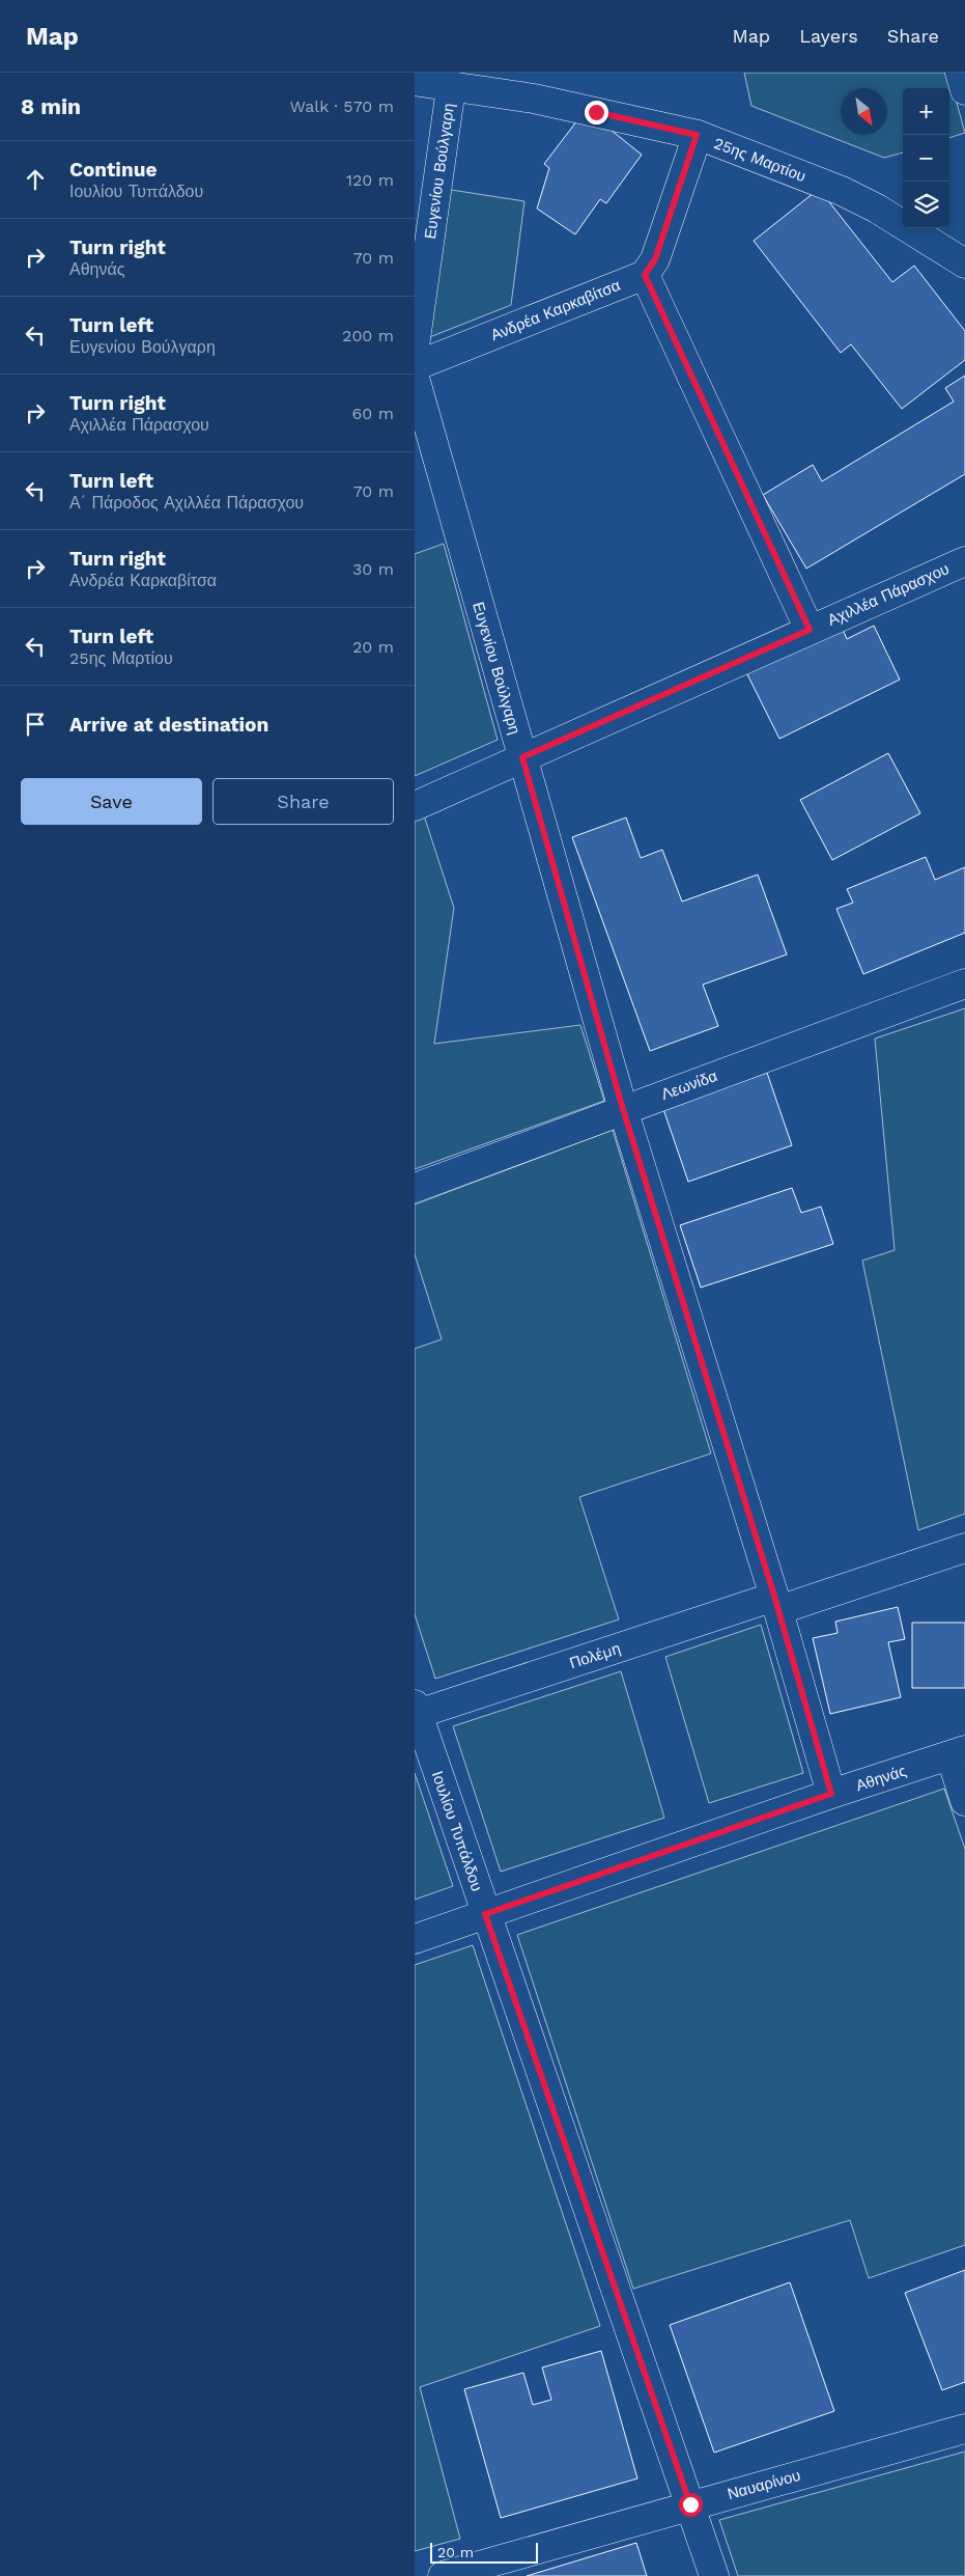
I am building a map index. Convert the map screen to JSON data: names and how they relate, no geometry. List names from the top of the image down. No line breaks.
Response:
{"streets":{"street":["25ης Μαρτίου","Ευγενίου Βούλγαρη","Ανδρέα Καρκαβίτσα","Αχιλλέα Πάρασχου","Λεωνίδα","Πολέμη","Αθηνάς","Ιουλίου Τυπάλδου","Ναυαρίνου"]},"crossings":[["25ης Μαρτίου","Ευγενίου Βούλγαρη"],["Ευγενίου Βούλγαρη","Αχιλλέα Πάρασχου"],["Ευγενίου Βούλγαρη","Λεωνίδα"],["Ευγενίου Βούλγαρη","Πολέμη"],["Ευγενίου Βούλγαρη","Αθηνάς"],["Πολέμη","Ιουλίου Τυπάλδου"],["Αθηνάς","Ιουλίου Τυπάλδου"],["Ιουλίου Τυπάλδου","Ναυαρίνου"]],"scale_bar":"20 m","north":"bottom right","page":{"header":"Map","nav":["Map","Layers","Share"],"heading":["8 min","Walk · 570 m"],"map_buttons":["+","−"],"list":[["Continue","Ιουλίου Τυπάλδου","120 m"],["Turn right","Αθηνάς","70 m"],["Turn left","Ευγενίου Βούλγαρη","200 m"],["Turn right","Αχιλλέα Πάρασχου","60 m"],["Turn left","Α΄ Πάροδος Αχιλλέα Πάρασχου","70 m"],["Turn right","Ανδρέα Καρκαβίτσα","30 m"],["Turn left","25ης Μαρτίου","20 m"],"Arrive at destination"],"buttons":["Save","Share"],"scale":"20 m"}}
